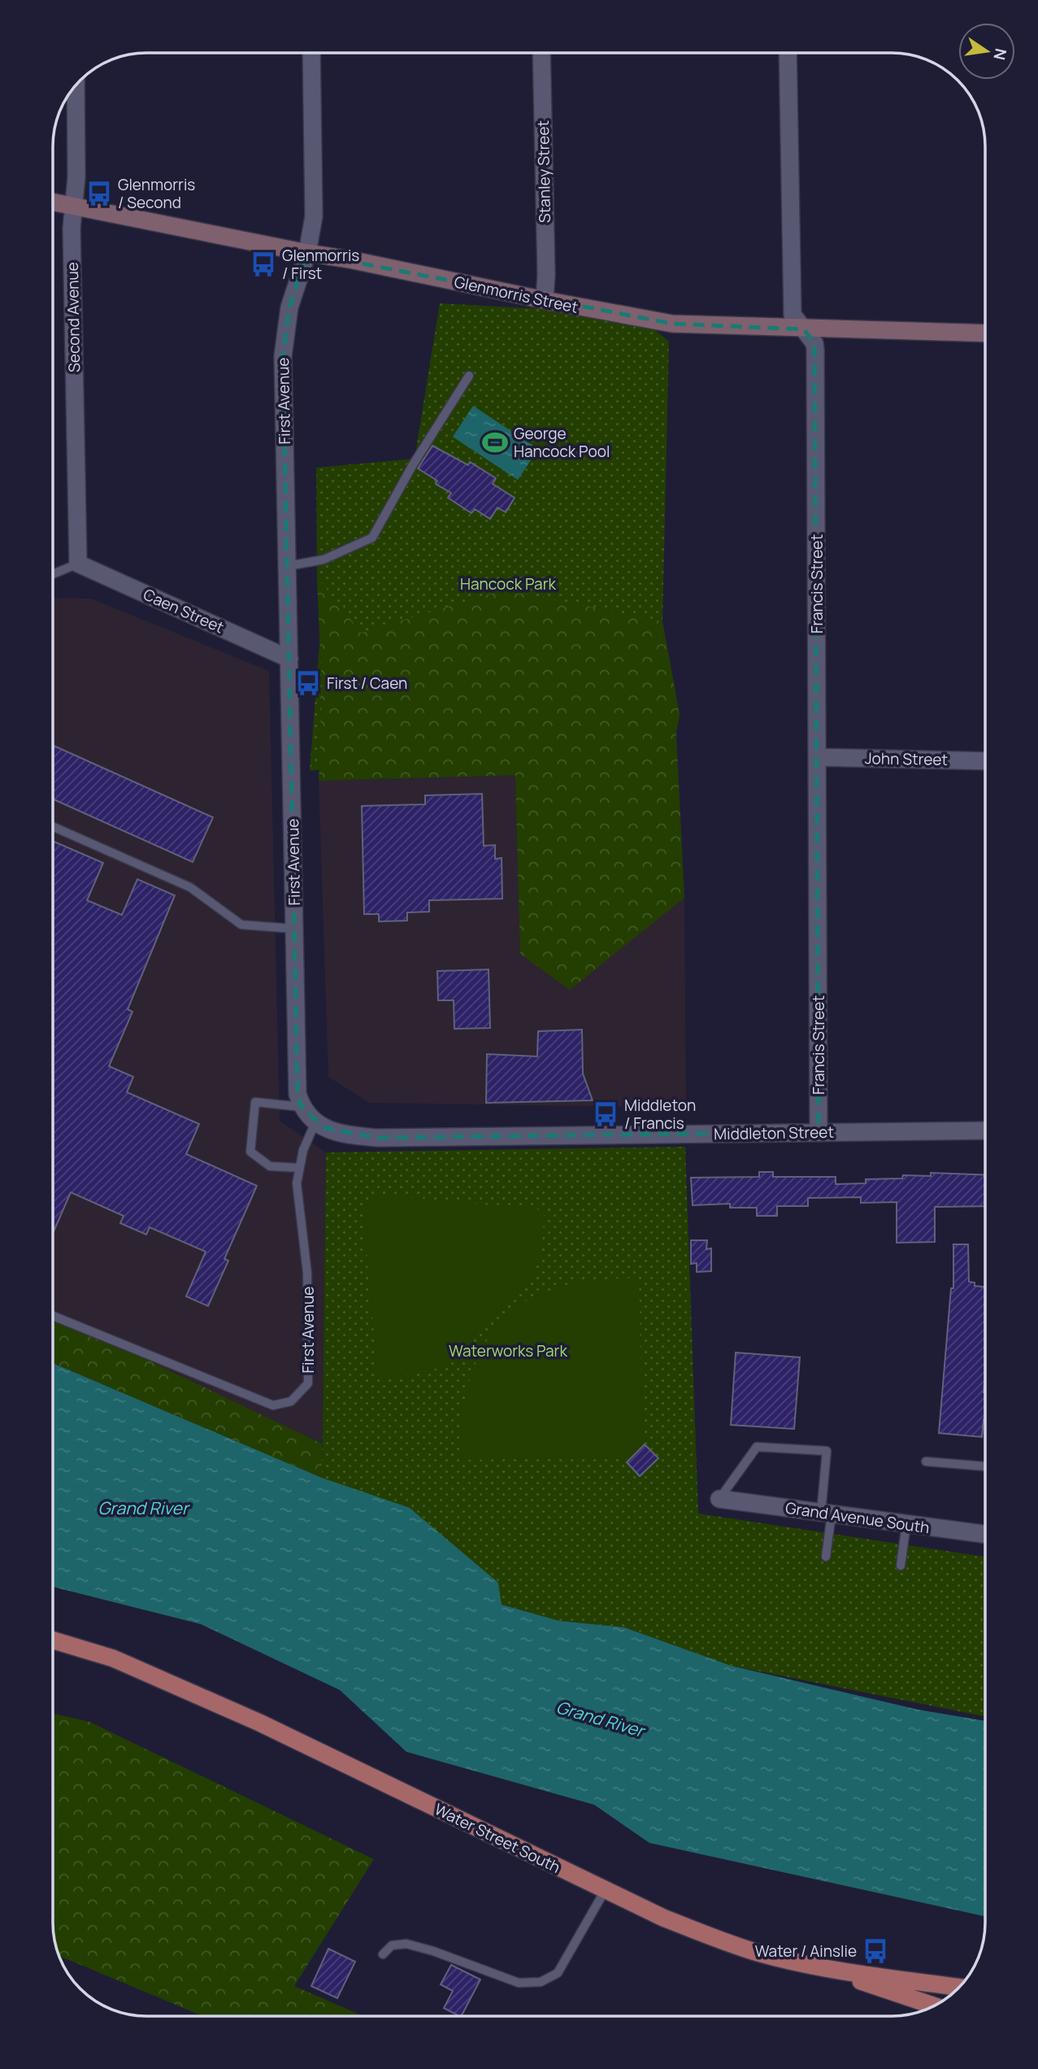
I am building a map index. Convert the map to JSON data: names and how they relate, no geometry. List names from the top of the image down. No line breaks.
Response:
{"streets":{"main road":["Water Street South"],"street":["Stanley Street","Glenmorris Street","Second Avenue","First Avenue","Francis Street","Caen Street","John Street","Middleton Street","Grand Avenue South"]},"crossings":[["Stanley Street","Glenmorris Street"],["Glenmorris Street","Second Avenue"],["Glenmorris Street","First Avenue"],["Glenmorris Street","Francis Street"],["Second Avenue","Caen Street"],["First Avenue","Caen Street"],["First Avenue","Middleton Street"],["Francis Street","John Street"],["Francis Street","Middleton Street"]],"water":["Grand River"],"parks":["Hancock Park","Waterworks Park"],"places":{"bus stop":["Glenmorris / Second","Glenmorris / First","First / Caen","Middleton / Francis","Water / Ainslie"],"sports":["George Hancock Pool"]},"north":"right"}
